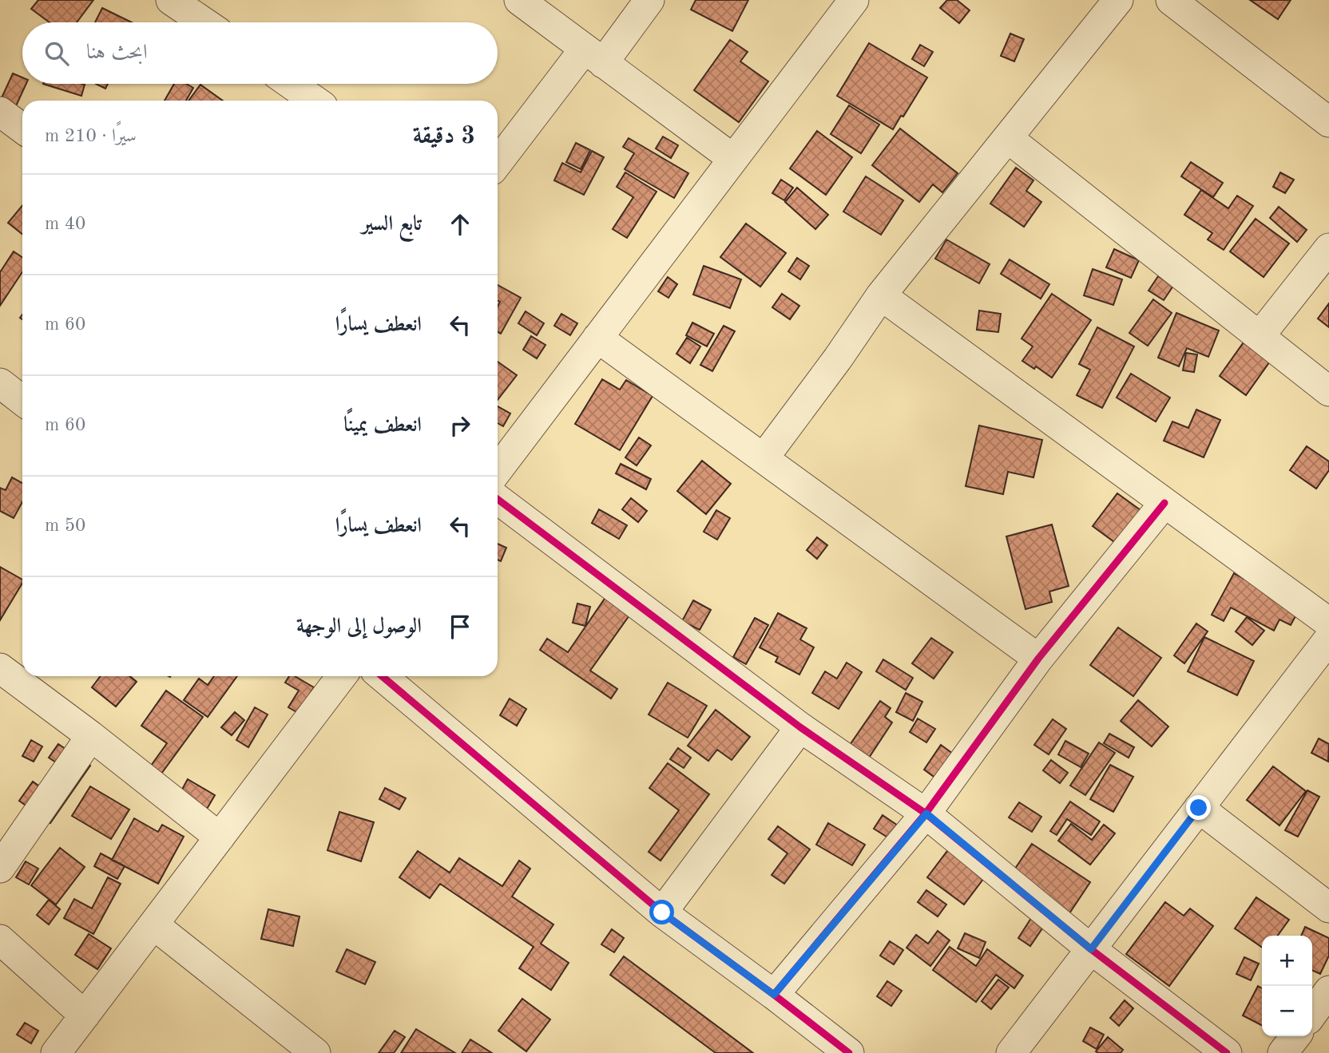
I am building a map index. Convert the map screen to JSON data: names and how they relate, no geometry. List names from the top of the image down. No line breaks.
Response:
{"page":{"search":"ابحث هنا","heading":["3 دقيقة","سيرًا · 210 m"],"list":[["تابع السير","40 m"],["انعطف يسارًا","60 m"],["انعطف يمينًا","60 m"],["انعطف يسارًا","50 m"],"الوصول إلى الوجهة"],"map_buttons":["+","−"]}}
